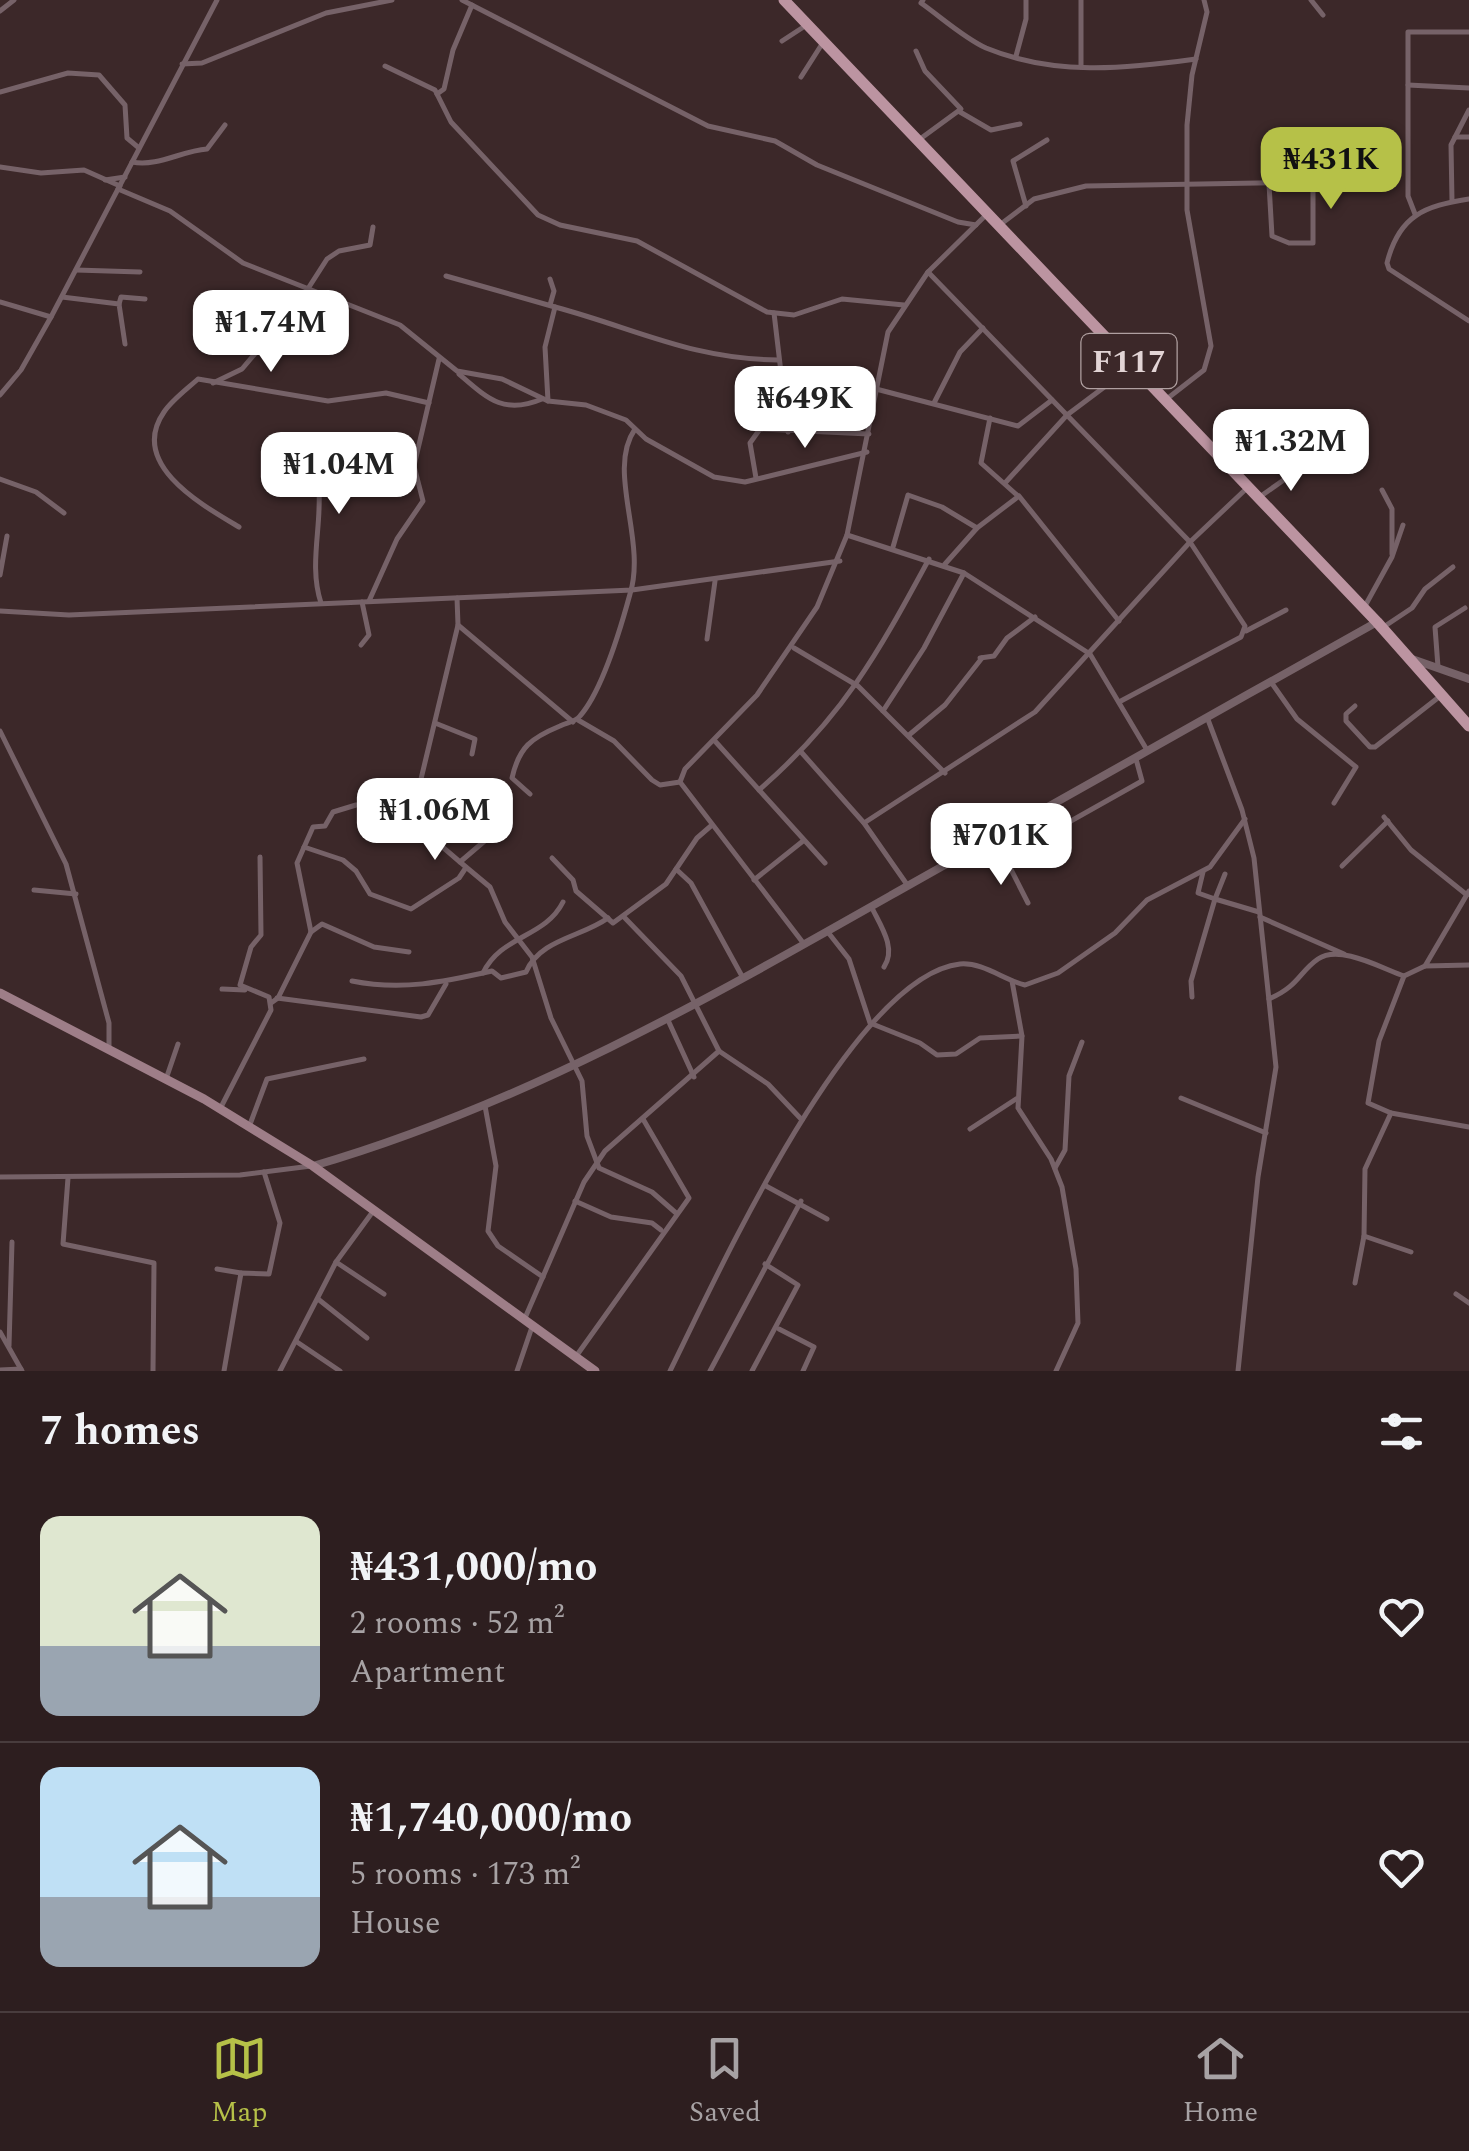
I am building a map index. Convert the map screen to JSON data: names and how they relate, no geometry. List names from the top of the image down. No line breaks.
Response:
{"streets":{"main road":["F117"]},"page":{"price":["₦431K","₦1.74M","₦649K","₦1.32M","₦1.04M","₦1.06M","₦701K"],"heading":"7 homes","list":[{"name":"₦431,000/mo","note":"2 rooms · 52 m² · Apartment"},{"name":"₦1,740,000/mo","note":"5 rooms · 173 m² · House"}],"tabs":["Map","Saved","Home"]}}
